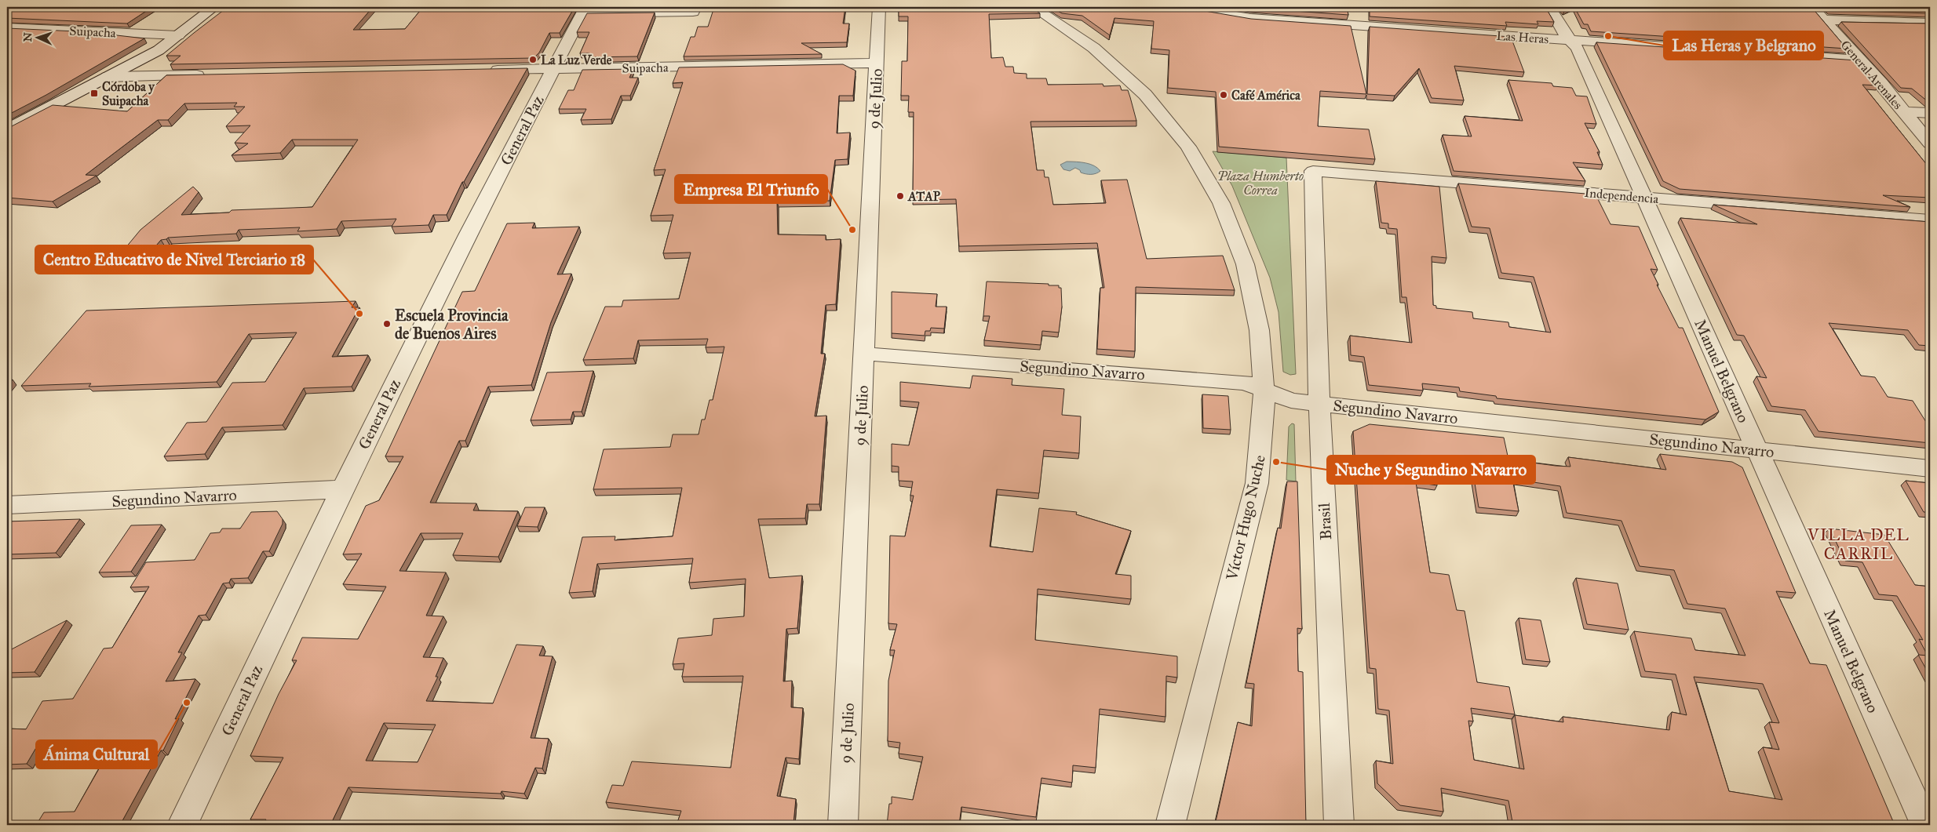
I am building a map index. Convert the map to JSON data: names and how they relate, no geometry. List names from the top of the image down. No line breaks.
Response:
{"streets":{"street":["Suipacha","Las Heras","General Arenales","9 de Julio","General Paz","Independencia","Segundino Navarro","Manuel Belgrano","Víctor Hugo Nuche","Brasil"]},"crossings":[["Suipacha","9 de Julio"],["Suipacha","General Paz"],["Las Heras","General Arenales"],["Las Heras","Manuel Belgrano"],["9 de Julio","Segundino Navarro"],["General Paz","Segundino Navarro"],["Independencia","Manuel Belgrano"],["Independencia","Brasil"],["Segundino Navarro","Manuel Belgrano"],["Segundino Navarro","Víctor Hugo Nuche"],["Segundino Navarro","Brasil"]],"districts":["VILLA DEL CARRIL"],"parks":["Plaza Humberto Correa"],"places":{"other":["Las Heras y Belgrano","La Luz Verde","Café América","ATAP","Empresa El Triunfo","Centro Educativo de Nivel Terciario 18","Escuela Provincia de Buenos Aires","Nuche y Segundino Navarro","Ánima Cultural"],"transit":["Córdoba y Suipacha"]},"north":"left"}
